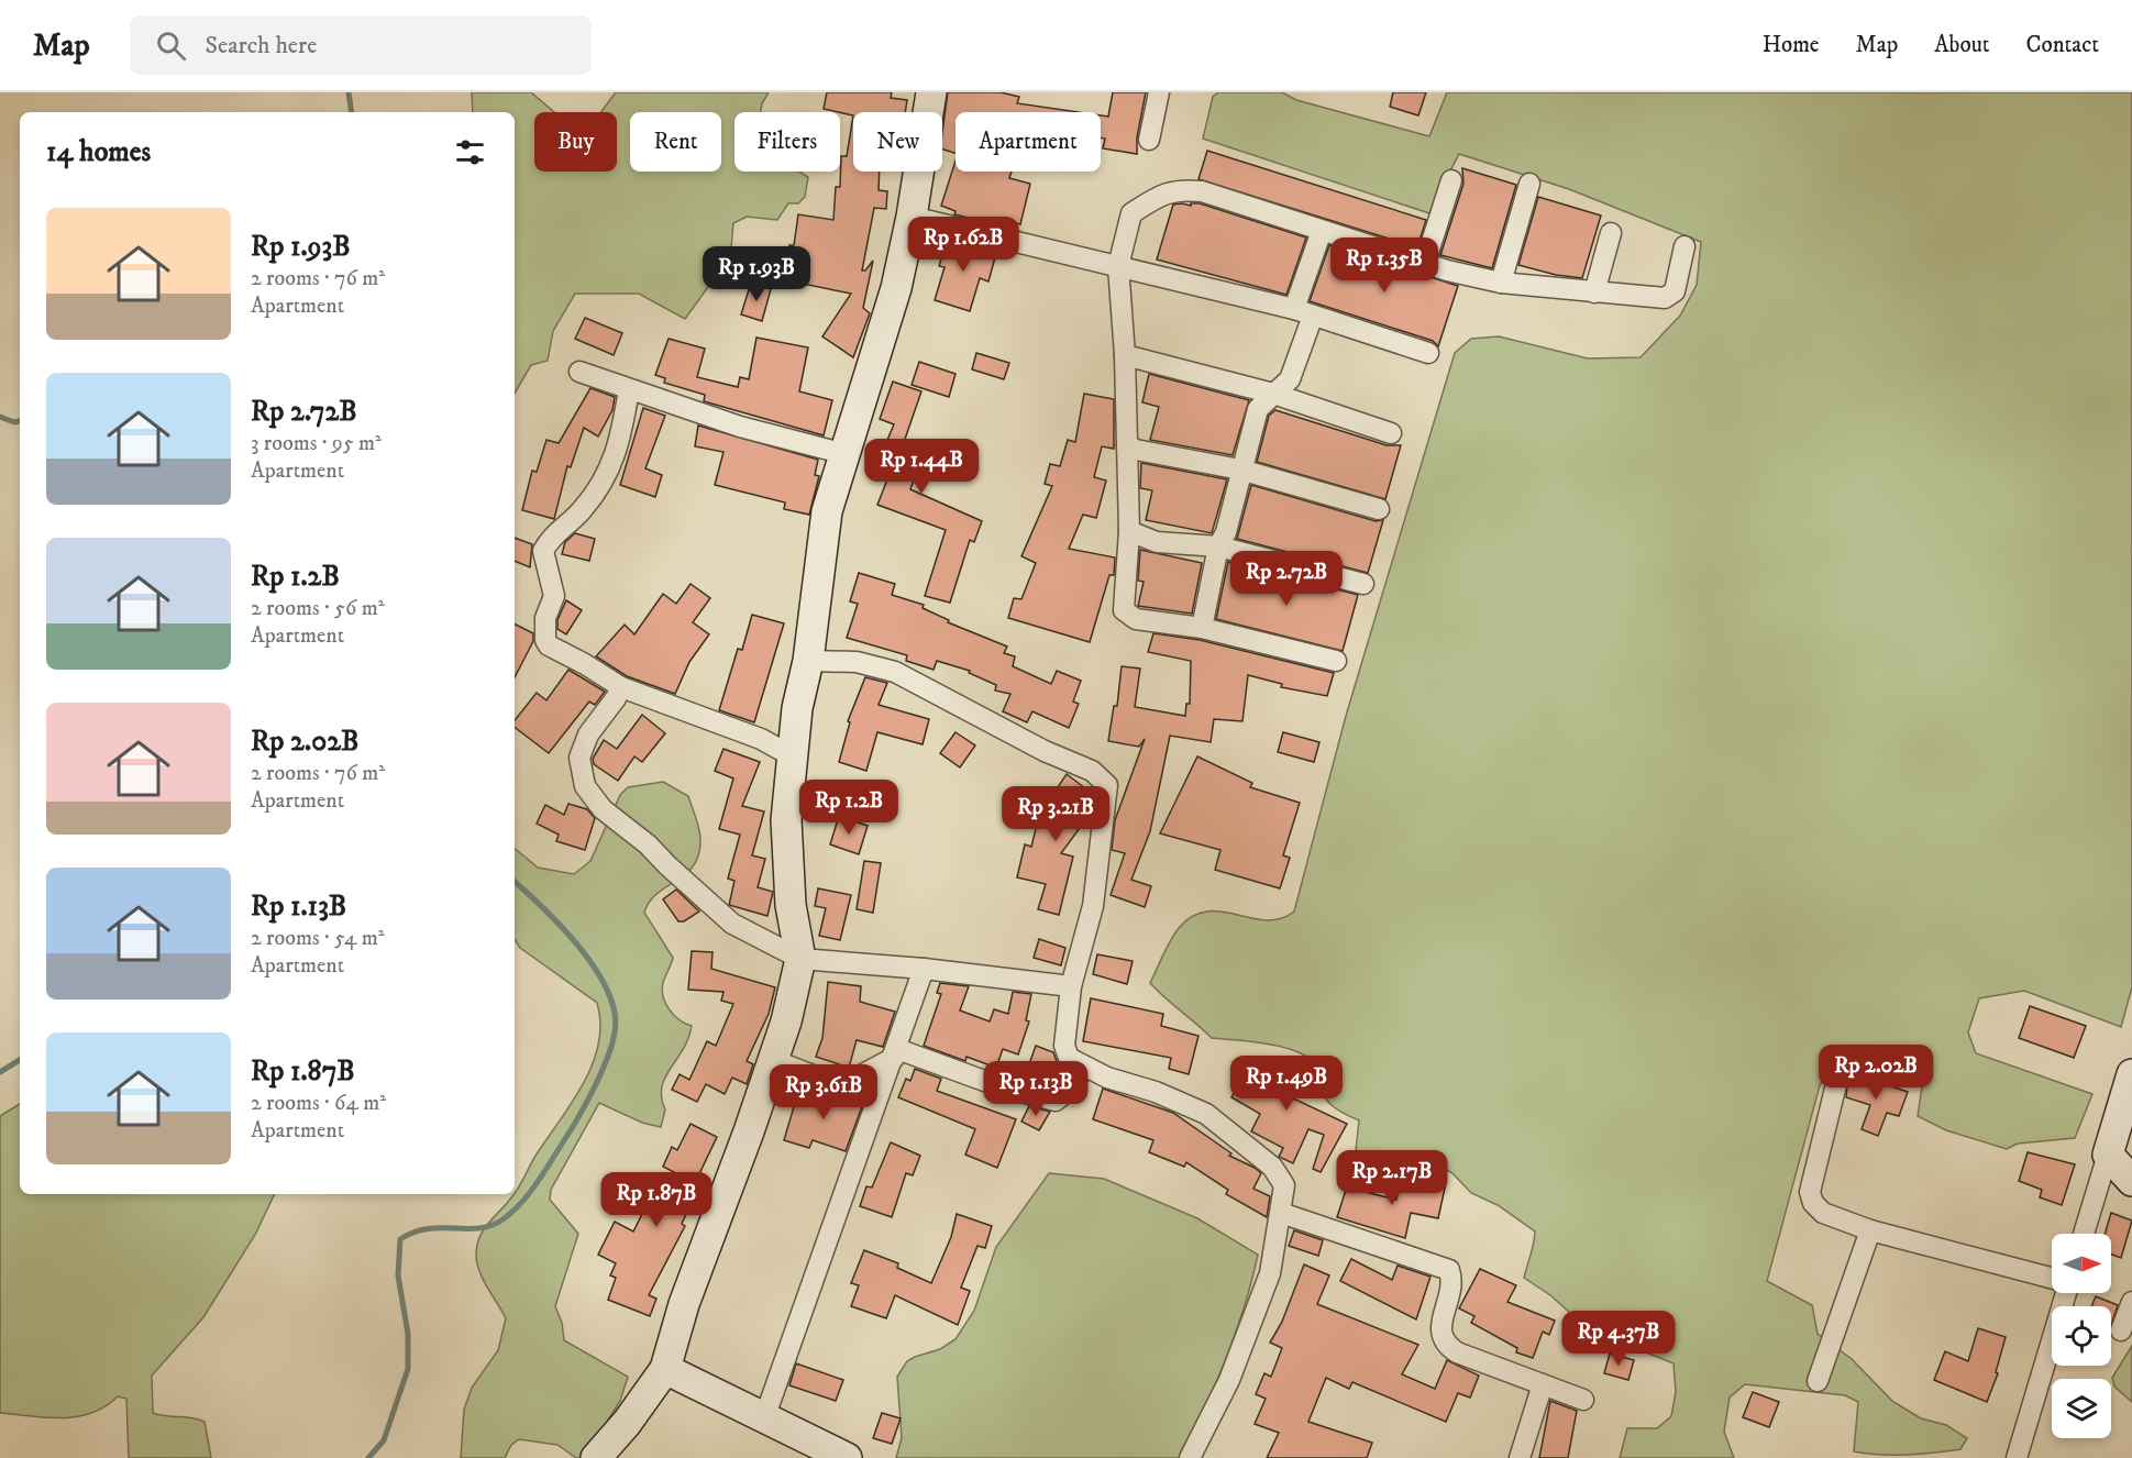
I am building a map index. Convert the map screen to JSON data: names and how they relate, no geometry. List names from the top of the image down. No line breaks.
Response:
{"north":"right","page":{"header":"Map","search":"Search here","nav":["Home","Map","About","Contact"],"chip":["Buy","Rent","Filters","New","Apartment"],"heading":"14 homes","list":[{"name":"Rp 1.93B","note":"2 rooms · 76 m² · Apartment"},{"name":"Rp 2.72B","note":"3 rooms · 95 m² · Apartment"},{"name":"Rp 1.2B","note":"2 rooms · 56 m² · Apartment"},{"name":"Rp 2.02B","note":"2 rooms · 76 m² · Apartment"},{"name":"Rp 1.13B","note":"2 rooms · 54 m² · Apartment"},{"name":"Rp 1.87B","note":"2 rooms · 64 m² · Apartment"}],"price":["Rp 1.62B","Rp 1.35B","Rp 1.93B","Rp 1.44B","Rp 2.72B","Rp 1.2B","Rp 3.21B","Rp 2.02B","Rp 1.49B","Rp 1.13B","Rp 3.61B","Rp 2.17B","Rp 1.87B","Rp 4.37B"]}}
